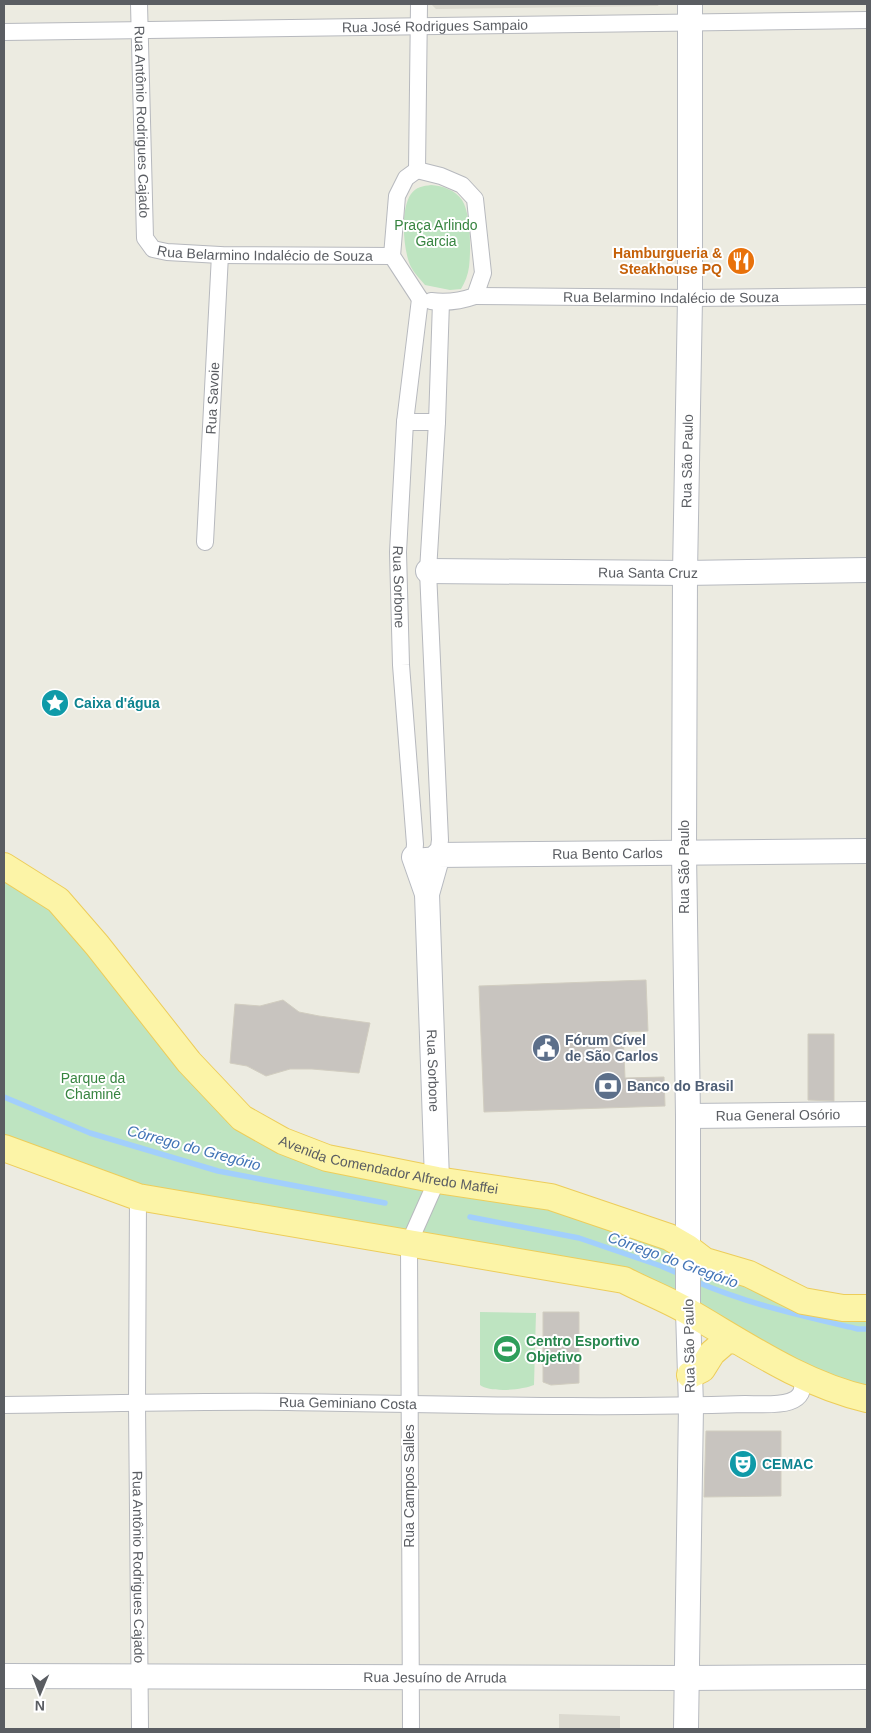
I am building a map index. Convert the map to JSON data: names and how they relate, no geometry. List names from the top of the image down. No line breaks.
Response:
{"streets":{"main road":["Avenida Comendador Alfredo Maffei"],"street":["Rua José Rodrigues Sampaio","Rua Antônio Rodrigues Cajado","Rua Belarmino Indalécio de Souza","Rua Savoie","Rua São Paulo","Rua Santa Cruz","Rua Sorbone","Rua Bento Carlos","Rua General Osório","Rua Geminiano Costa","Rua Campos Salles","Rua Jesuíno de Arruda"]},"crossings":[["Rua José Rodrigues Sampaio","Rua Antônio Rodrigues Cajado"],["Rua José Rodrigues Sampaio","Rua São Paulo"],["Rua Antônio Rodrigues Cajado","Rua Belarmino Indalécio de Souza"],["Rua Antônio Rodrigues Cajado","Rua Geminiano Costa"],["Rua Antônio Rodrigues Cajado","Rua Jesuíno de Arruda"],["Rua Belarmino Indalécio de Souza","Rua Savoie"],["Rua Belarmino Indalécio de Souza","Rua São Paulo"],["Rua Belarmino Indalécio de Souza","Rua Sorbone"],["Rua São Paulo","Rua Santa Cruz"],["Rua São Paulo","Rua Bento Carlos"],["Rua São Paulo","Rua General Osório"],["Rua São Paulo","Avenida Comendador Alfredo Maffei"],["Rua São Paulo","Rua Geminiano Costa"],["Rua São Paulo","Rua Jesuíno de Arruda"],["Rua Santa Cruz","Rua Sorbone"],["Rua Sorbone","Rua Bento Carlos"],["Rua Sorbone","Avenida Comendador Alfredo Maffei"],["Rua Sorbone","Rua Campos Salles"],["Rua Geminiano Costa","Rua Campos Salles"],["Rua Campos Salles","Rua Jesuíno de Arruda"]],"water":["Córrego do Gregório"],"parks":["Praça Arlindo Garcia","Parque da Chaminé"],"places":{"restaurant":["Hamburgueria & Steakhouse PQ"],"place":["Caixa d'água"],"public building":["Fórum Cível de São Carlos"],"bank":["Banco do Brasil"],"sports":["Centro Esportivo Objetivo"],"theatre":["CEMAC"]},"north":"bottom"}
